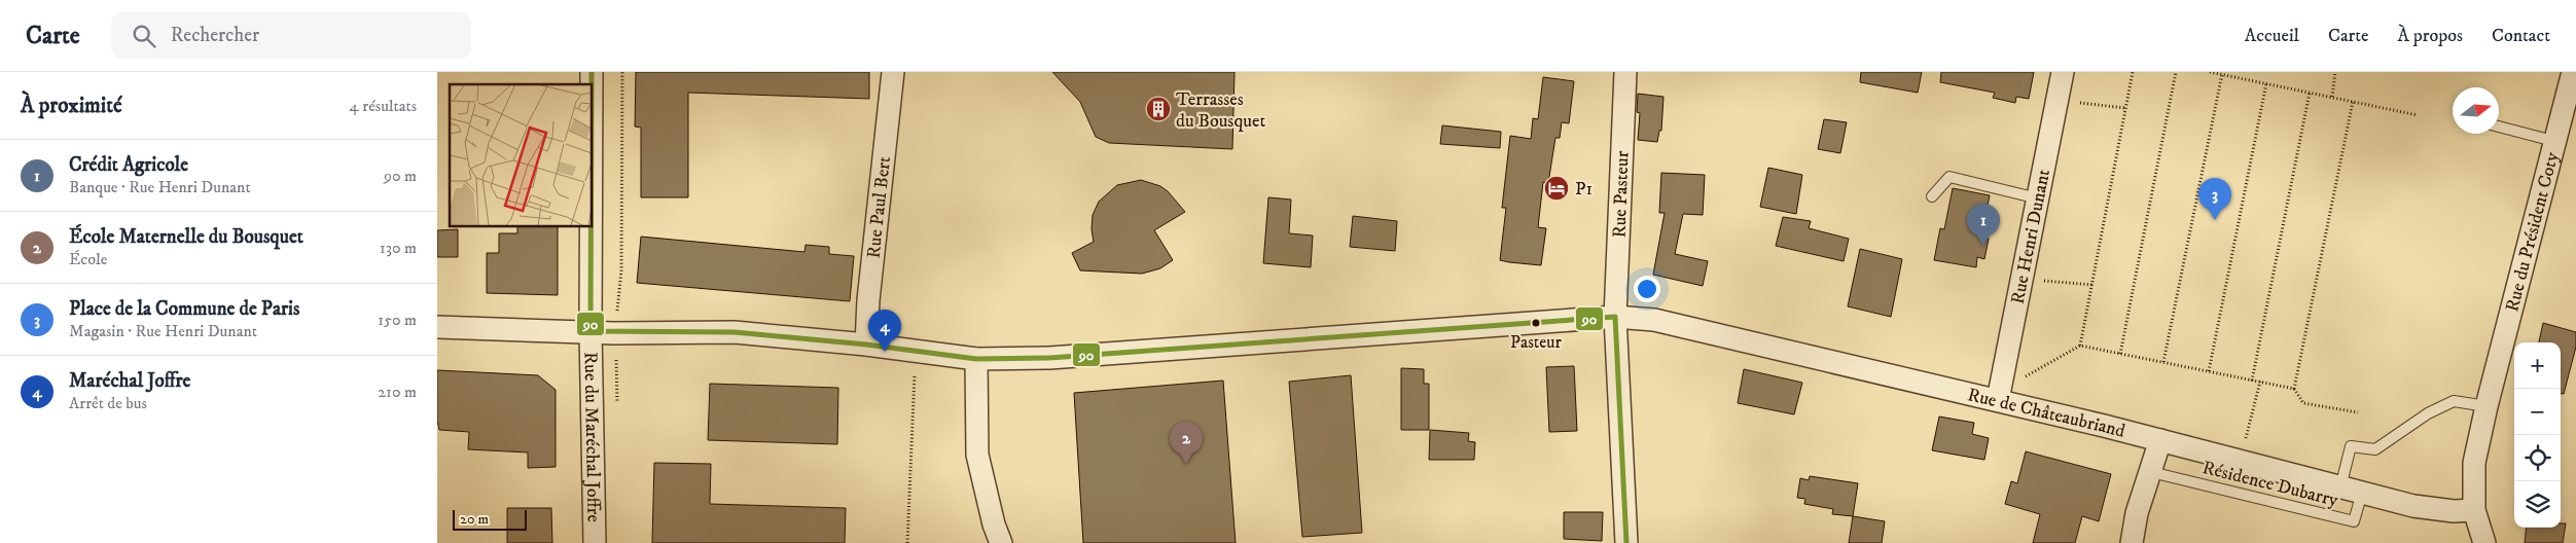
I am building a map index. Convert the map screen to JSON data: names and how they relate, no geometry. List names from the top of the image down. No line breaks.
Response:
{"streets":{"street":["Rue Pasteur","Rue Paul Bert","Rue du Président Coty","Rue Henri Dunant","Rue de Châteaubriand","Rue du Maréchal Joffre"],"lane":["Résidence Dubarry"]},"crossings":[["Rue Pasteur","Rue de Châteaubriand"],["Rue Paul Bert","Rue de Châteaubriand"],["Rue du Président Coty","Rue de Châteaubriand"],["Rue Henri Dunant","Rue de Châteaubriand"],["Rue de Châteaubriand","Rue du Maréchal Joffre"],["Rue de Châteaubriand","Résidence Dubarry"]],"places":{"building":["Terrasses du Bousquet"],"hotel":["P1"],"other":["Pasteur"]},"lines":["transit line 90"],"scale_bar":"20 m","north":"right","page":{"header":"Carte","search":"Rechercher","nav":["Accueil","Carte","À propos","Contact"],"heading":["À proximité","4 résultats"],"list":[{"mark":"1","name":"Crédit Agricole","note":"Banque · Rue Henri Dunant","value":"90 m"},{"mark":"2","name":"École Maternelle du Bousquet","note":"École","value":"130 m"},{"mark":"3","name":"Place de la Commune de Paris","note":"Magasin · Rue Henri Dunant","value":"150 m"},{"mark":"4","name":"Maréchal Joffre","note":"Arrêt de bus","value":"210 m"}],"pins":["3","1","4","2"],"map_buttons":["+","−"],"scale":"20 m"}}
